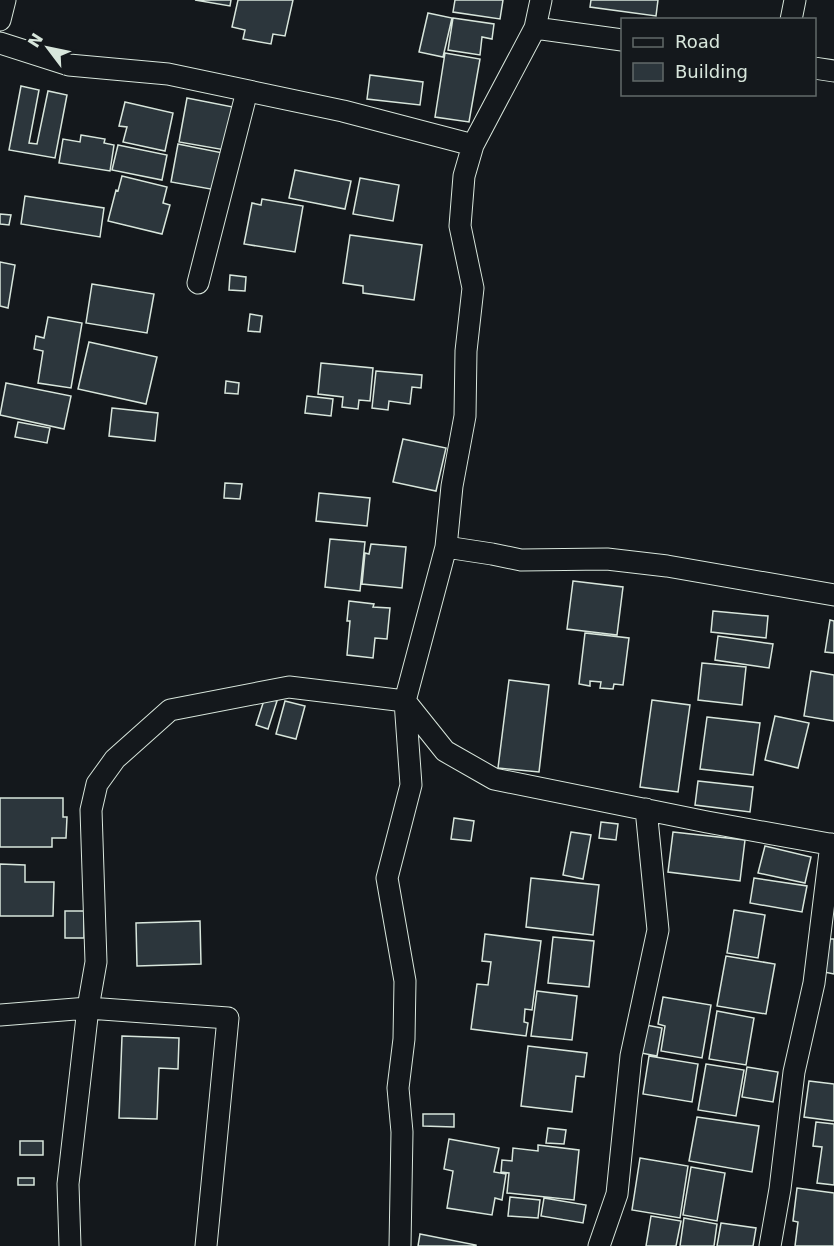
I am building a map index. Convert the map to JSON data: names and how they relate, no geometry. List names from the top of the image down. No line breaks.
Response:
{"legend":["Road","Building"],"north":"top left"}
